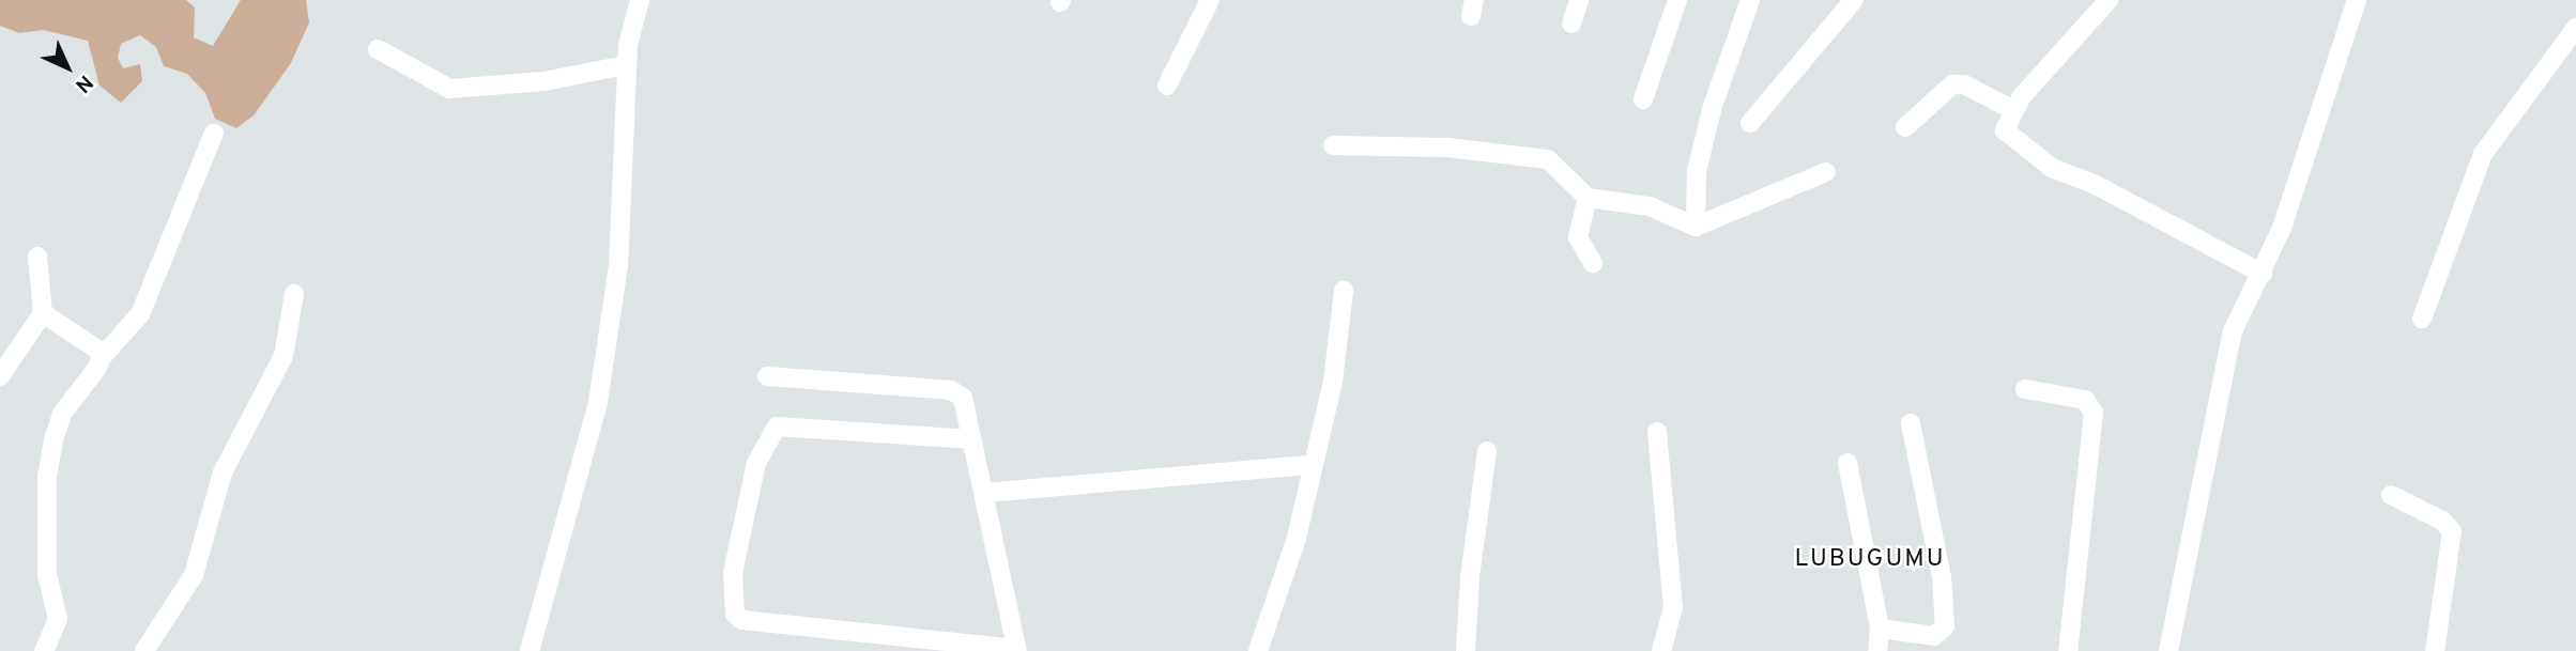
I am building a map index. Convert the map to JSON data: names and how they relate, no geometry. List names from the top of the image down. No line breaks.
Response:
{"districts":["LUBUGUMU"],"north":"bottom right"}
